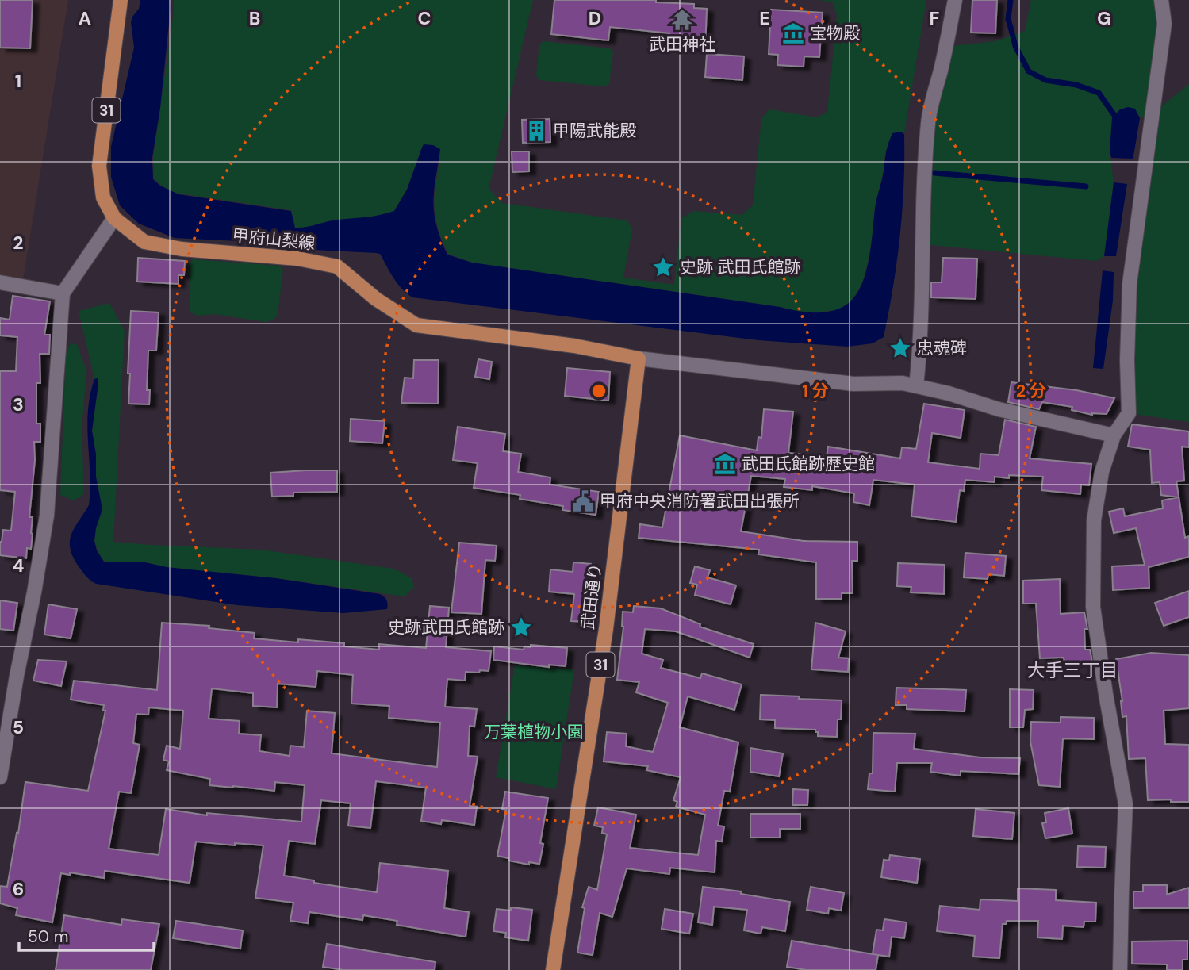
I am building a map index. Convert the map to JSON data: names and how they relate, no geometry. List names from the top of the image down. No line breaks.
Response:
{"streets":{"main road":["31","甲府山梨線","武田通り"]},"crossings":[["甲府山梨線","武田通り"]],"districts":["大手三丁目"],"parks":["万葉植物小園"],"places":{"temple":["武田神社"],"museum":["宝物殿","武田氏館跡歴史館"],"building":["甲陽武能殿"],"place":["史跡 武田氏館跡","忠魂碑","史跡武田氏館跡"],"public building":["甲府中央消防署武田出張所"]},"scale_bar":"50 m","grid":{"columns":["A","B","C","D","E","F","G"],"rows":["1","2","3","4","5","6"]},"rings":["1 分","2 分"]}
